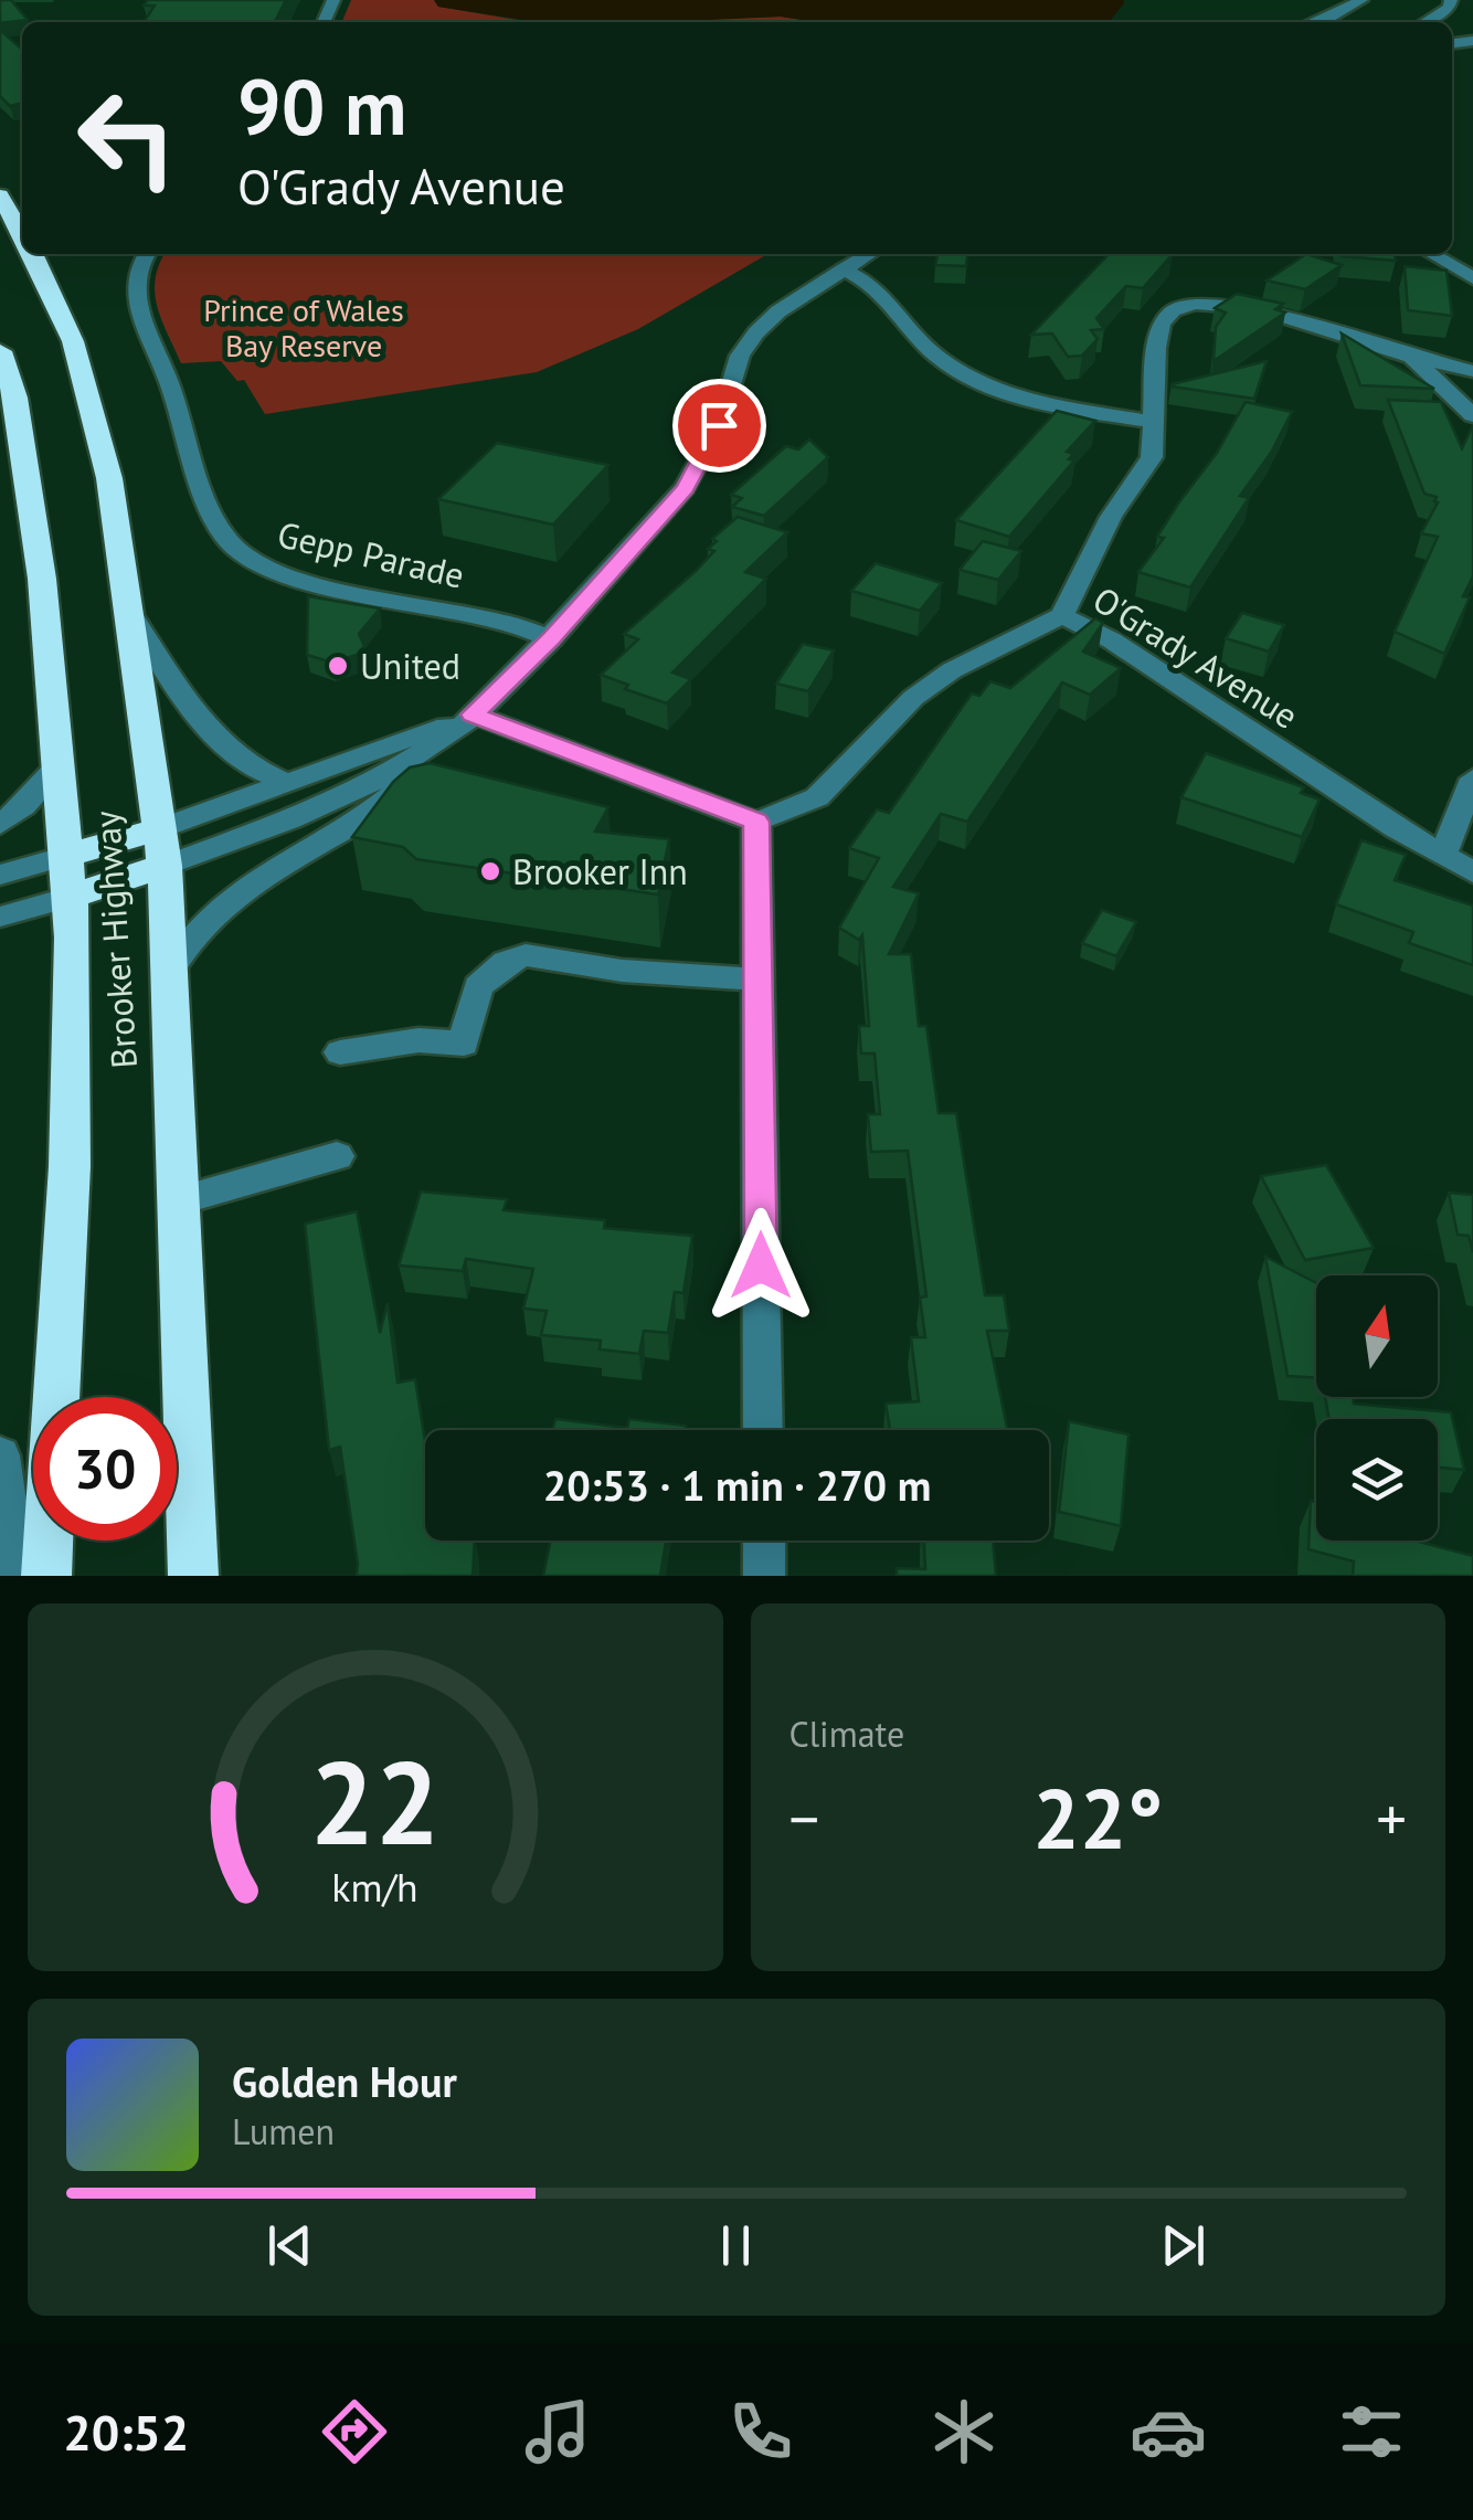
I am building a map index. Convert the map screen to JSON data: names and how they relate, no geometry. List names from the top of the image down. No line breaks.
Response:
{"streets":{"highway":["Brooker Highway"],"street":["Gepp Parade","O'Grady Avenue"]},"parks":["Prince of Wales Bay Reserve"],"places":["United","Brooker Inn"],"north":"top","page":{"turn":["90 m","O'Grady Avenue"],"limit":"30","trip":"20:53 · 1 min · 270 m","tile":"Climate","heat":["−","22°","+"],"song":["Golden Hour","Lumen"],"tabs":"20:52","gauge":["22","km/h"]}}
